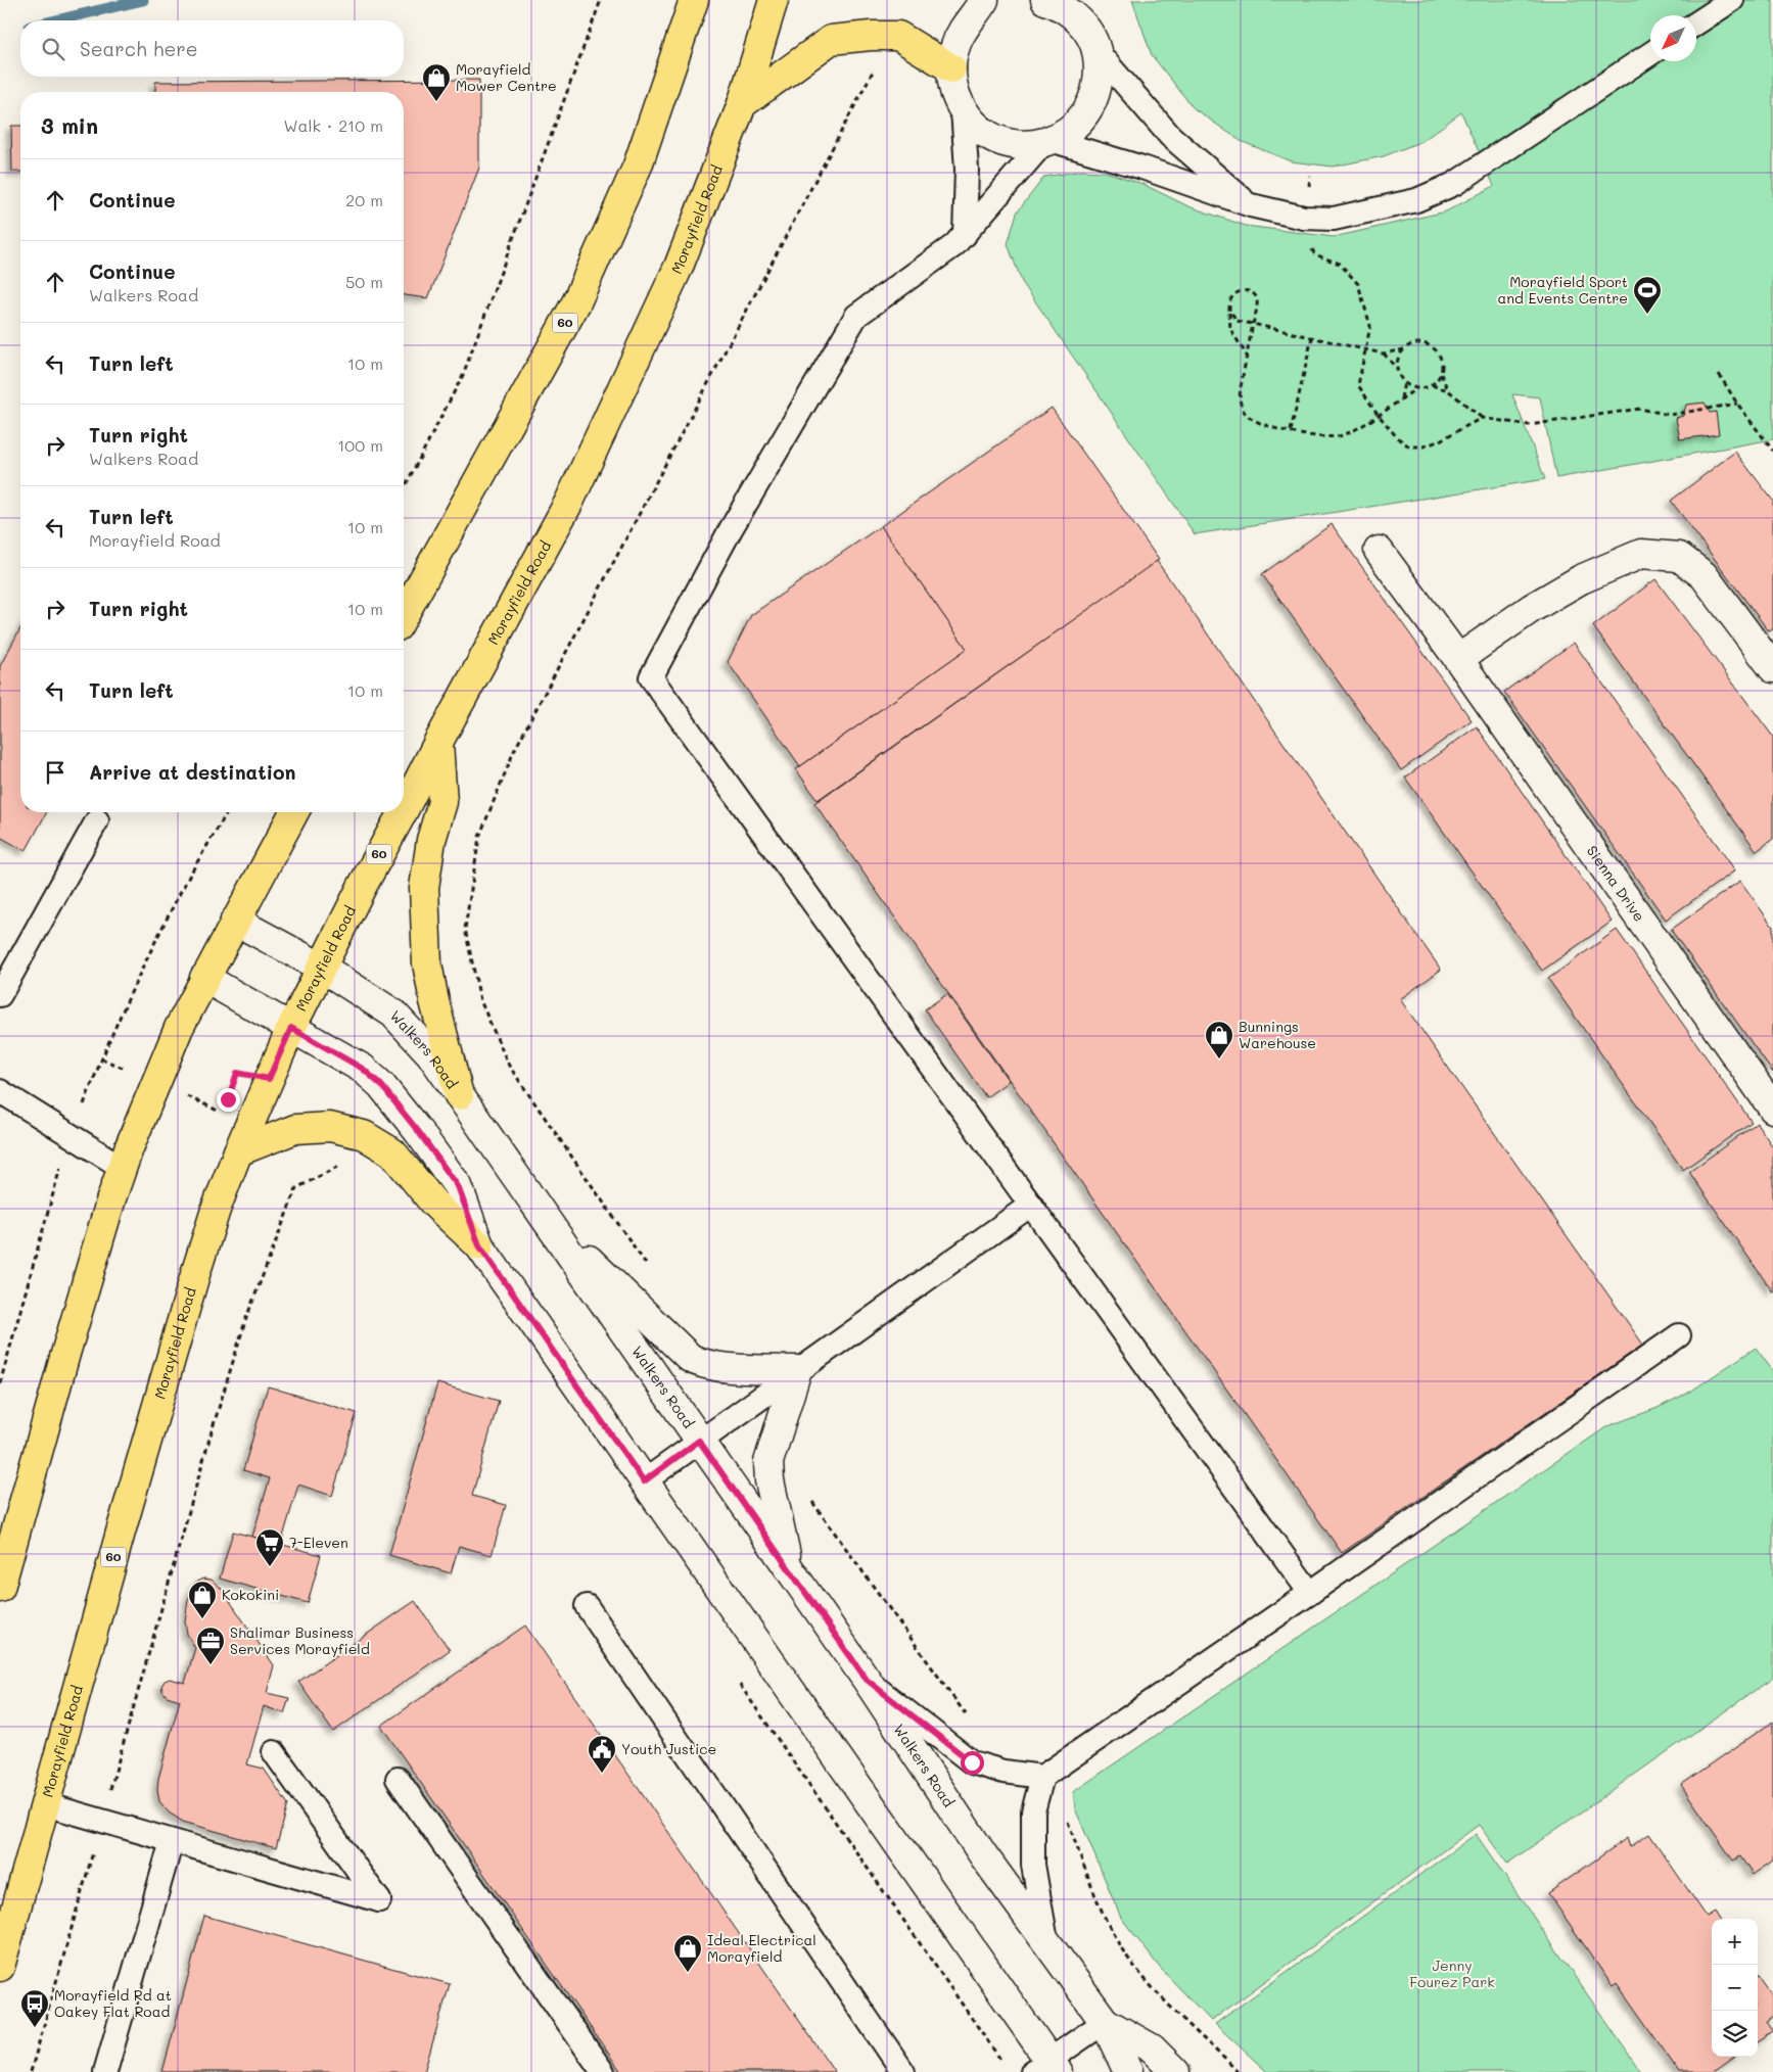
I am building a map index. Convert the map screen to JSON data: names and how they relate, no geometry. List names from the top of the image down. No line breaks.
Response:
{"streets":{"main road":["Morayfield Road","60","Sienna Drive","Walkers Road"]},"crossings":[["Morayfield Road","Walkers Road"]],"parks":["Jenny Fourez Park"],"places":{"shop":["Morayfield Mower Centre","Bunnings Warehouse","Kokokini","Ideal Electrical Morayfield"],"sports":["Morayfield Sport and Events Centre"],"supermarket":["7-Eleven"],"office":["Shalimar Business Services Morayfield"],"public building":["Youth Justice"],"bus stop":["Morayfield Rd at Oakey Flat Road"]},"north":"bottom left","page":{"search":"Search here","heading":["3 min","Walk · 210 m"],"list":[["Continue","20 m"],["Continue","Walkers Road","50 m"],["Turn left","10 m"],["Turn right","Walkers Road","100 m"],["Turn left","Morayfield Road","10 m"],["Turn right","10 m"],["Turn left","10 m"],"Arrive at destination"],"map_buttons":["+","−"]}}
